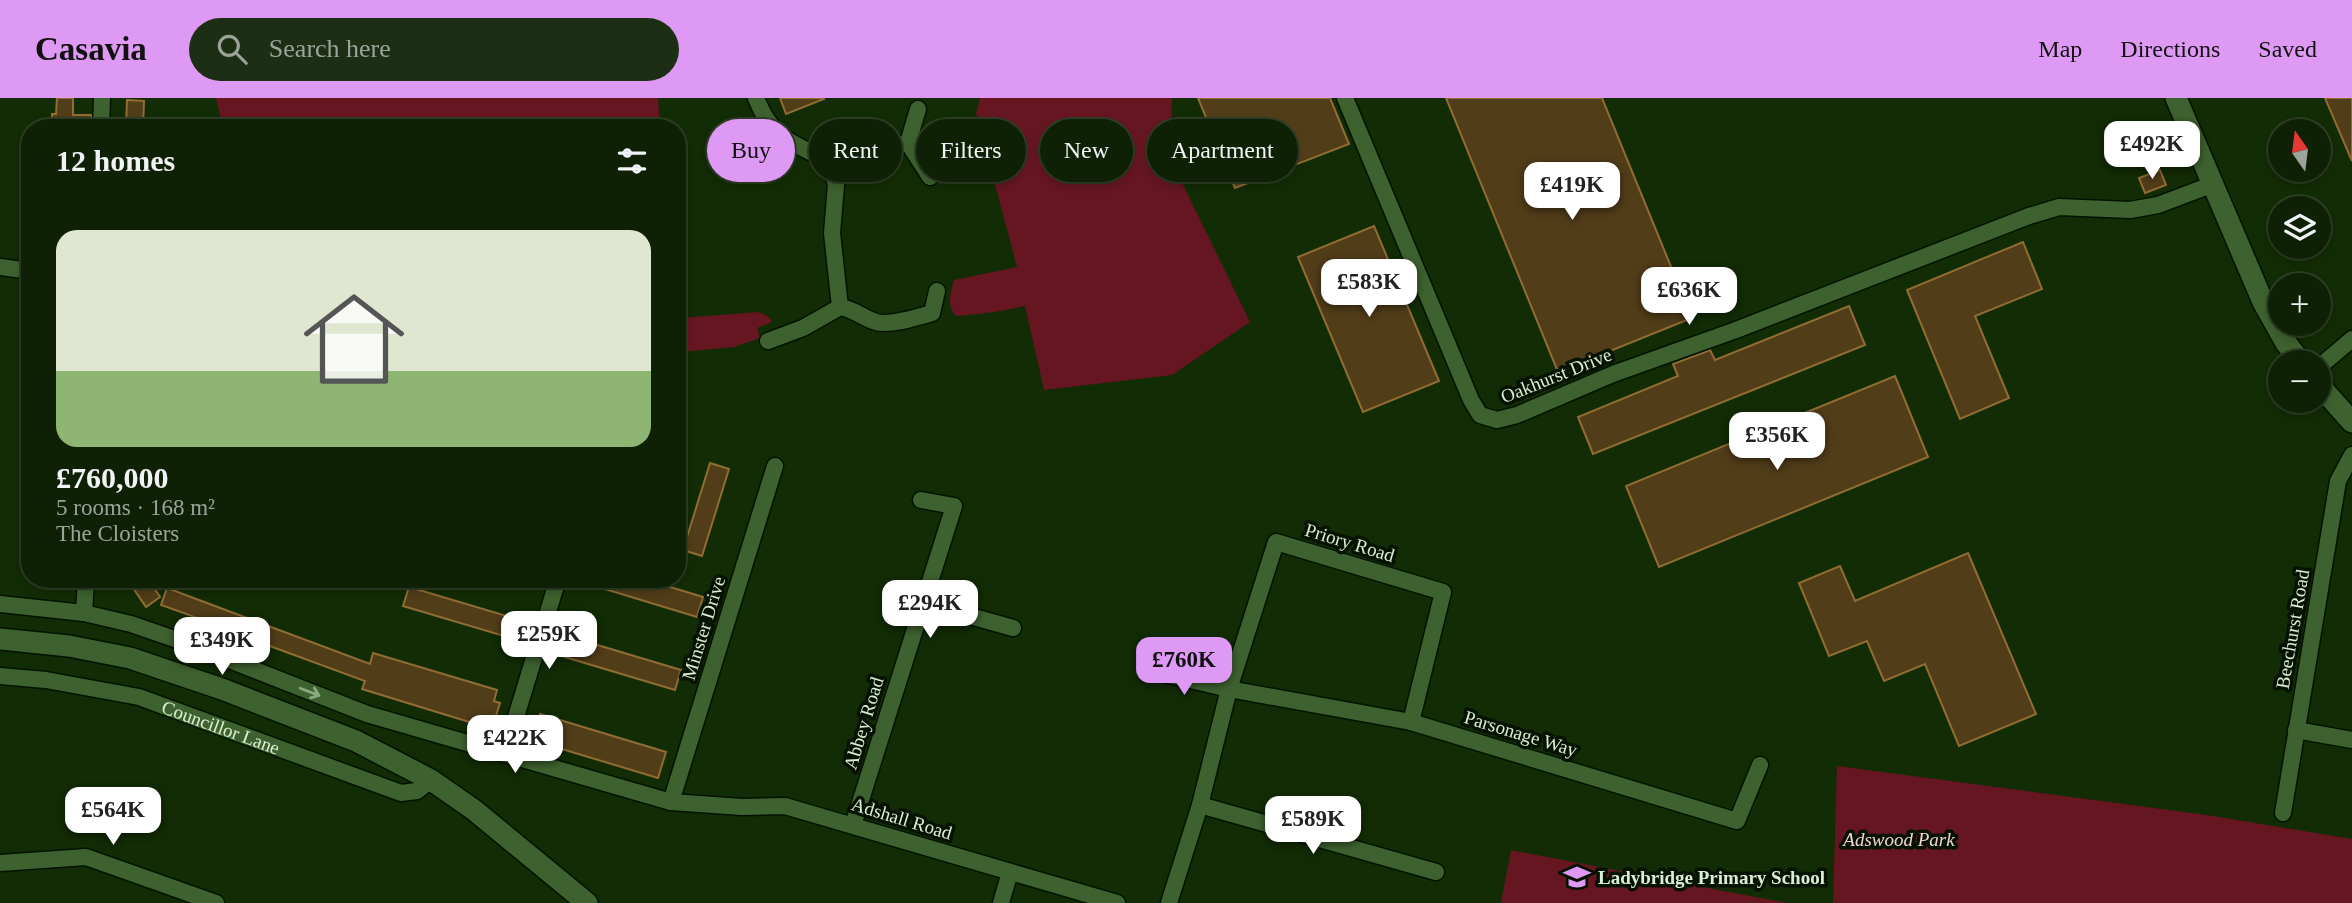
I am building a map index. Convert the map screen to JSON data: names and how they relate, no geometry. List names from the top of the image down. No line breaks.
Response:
{"streets":{"street":["Oakhurst Drive","Priory Road","Minster Drive","Beechurst Road","Abbey Road","Councillor Lane","Parsonage Way","Adshall Road"]},"crossings":[["Priory Road","Parsonage Way"],["Minster Drive","Adshall Road"],["Abbey Road","Adshall Road"]],"parks":["Adswood Park"],"places":{"school or university":["Ladybridge Primary School"]},"north":"top","page":{"header":"Casavia","search":"Search here","nav":["Map","Directions","Saved"],"map_buttons":["+","−"],"chip":["Buy","Rent","Filters","New","Apartment"],"heading":"12 homes","price":["£492K","£419K","£583K","£636K","£356K","£294K","£259K","£349K","£760K","£422K","£564K","£589K"],"list":[{"name":"£760,000","note":"5 rooms · 168 m² · The Cloisters"}]}}
